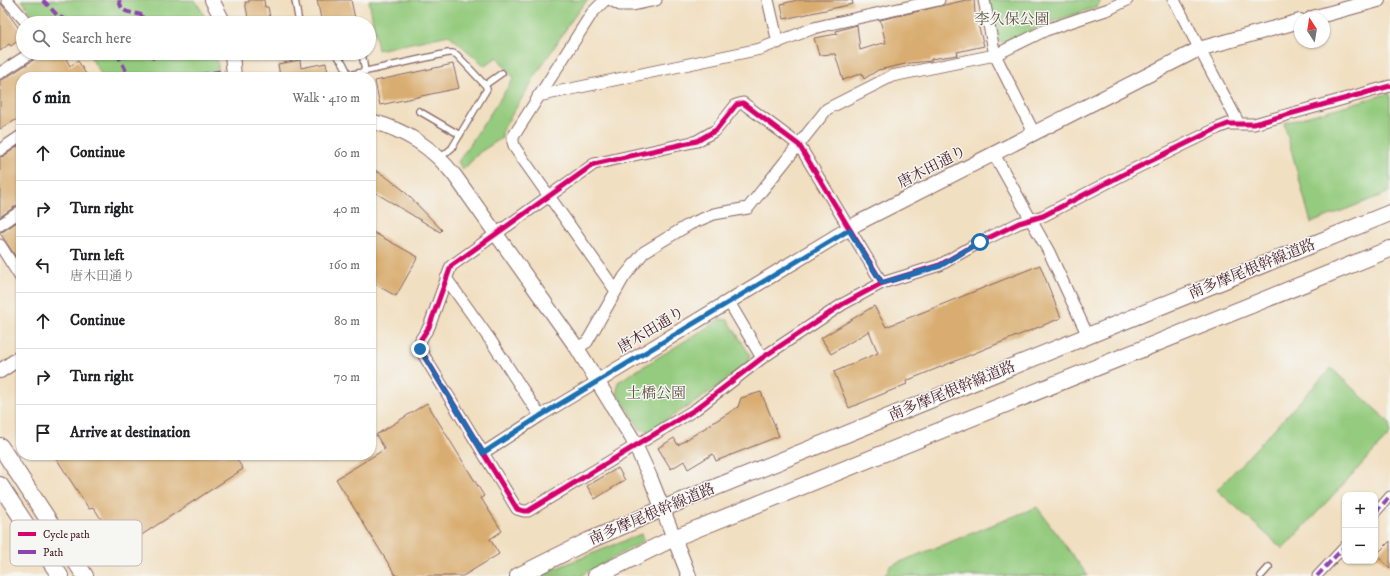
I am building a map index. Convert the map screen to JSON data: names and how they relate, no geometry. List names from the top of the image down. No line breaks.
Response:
{"streets":{"main road":["南多摩尾根幹線道路"],"street":["唐木田通り"]},"parks":["李久保公園","土橋公園"],"legend":["Cycle path","Path"],"north":"top","page":{"search":"Search here","heading":["6 min","Walk · 410 m"],"list":[["Continue","60 m"],["Turn right","40 m"],["Turn left","唐木田通り","160 m"],["Continue","80 m"],["Turn right","70 m"],"Arrive at destination"],"map_buttons":["+","−"]}}
